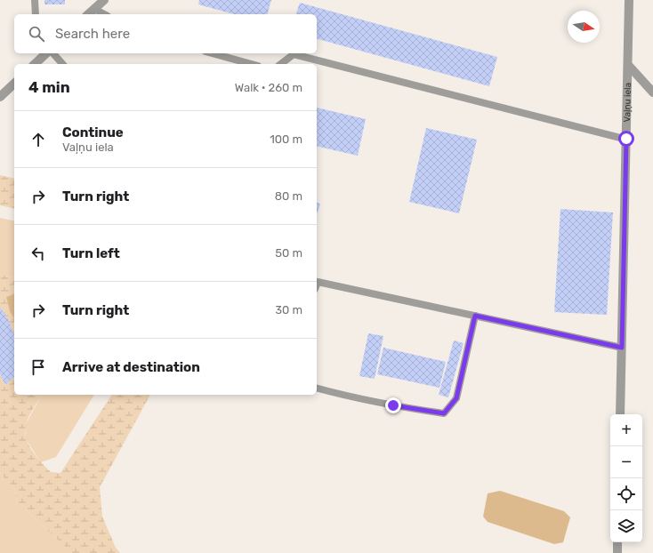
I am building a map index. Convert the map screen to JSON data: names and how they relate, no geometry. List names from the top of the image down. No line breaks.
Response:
{"streets":{"street":["Vaļņu iela"]},"north":"right","page":{"search":"Search here","heading":["4 min","Walk · 260 m"],"list":[["Continue","Vaļņu iela","100 m"],["Turn right","80 m"],["Turn left","50 m"],["Turn right","30 m"],"Arrive at destination"],"map_buttons":["+","−"]}}
